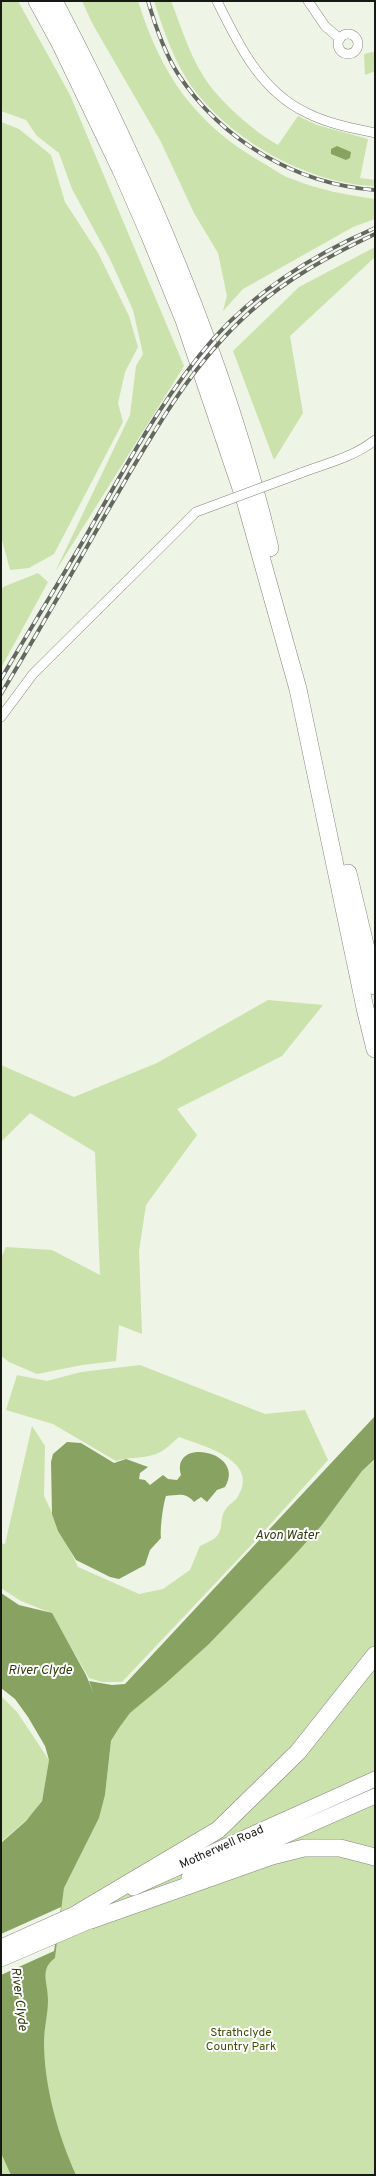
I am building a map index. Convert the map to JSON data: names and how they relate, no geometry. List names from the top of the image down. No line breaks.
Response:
{"streets":{"main road":["Motherwell Road"]},"water":["Avon Water","River Clyde"],"parks":["Strathclyde Country Park"]}
